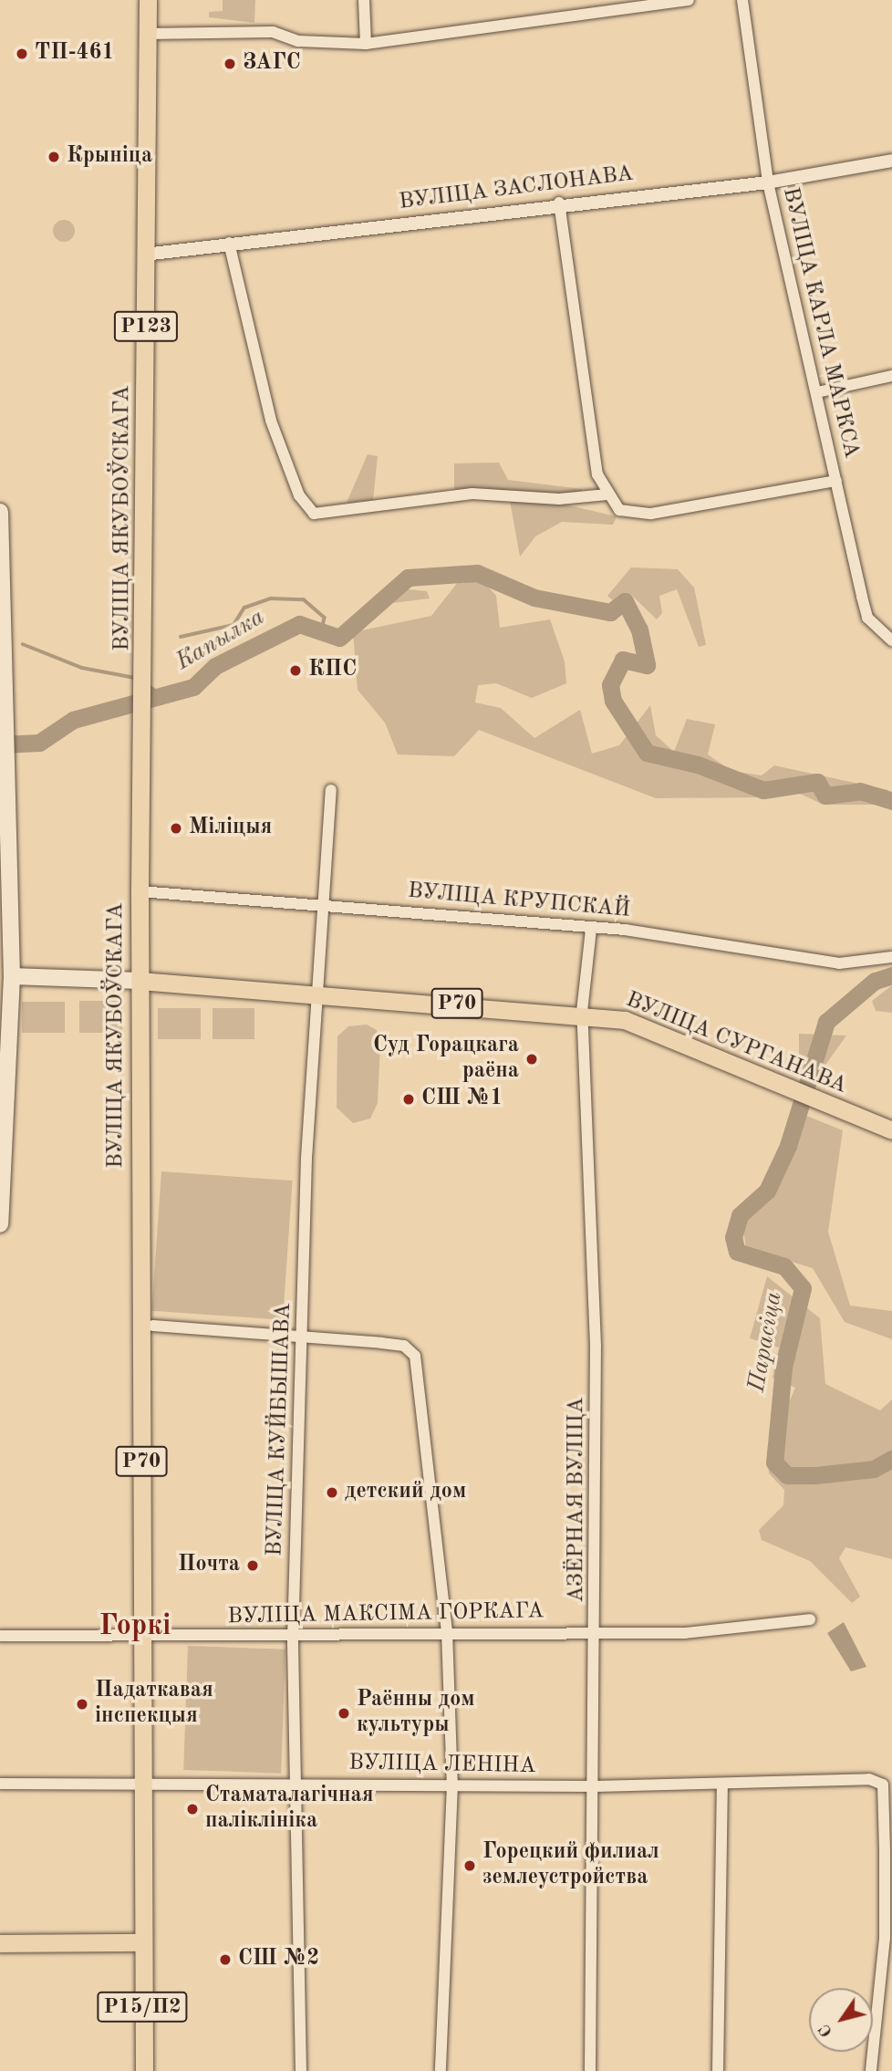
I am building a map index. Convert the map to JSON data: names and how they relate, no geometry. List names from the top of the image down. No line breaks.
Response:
{"streets":{"main road":["Р123","ВУЛІЦА ЯКУБОЎСКАГА","Р70","ВУЛІЦА СУРГАНАВА","Р15/П2"],"street":["ВУЛІЦА ЗАСЛОНАВА","ВУЛІЦА КАРЛА МАРКСА","ВУЛІЦА КРУПСКАЙ","ВУЛІЦА КУЙБЫШАВА","АЗЁРНАЯ ВУЛІЦА","ВУЛІЦА МАКСІМА ГОРКАГА","ВУЛІЦА ЛЕНІНА"]},"crossings":[["ВУЛІЦА ЗАСЛОНАВА","ВУЛІЦА КАРЛА МАРКСА"],["ВУЛІЦА ЗАСЛОНАВА","ВУЛІЦА ЯКУБОЎСКАГА"],["ВУЛІЦА ЯКУБОЎСКАГА","ВУЛІЦА КРУПСКАЙ"],["ВУЛІЦА ЯКУБОЎСКАГА","ВУЛІЦА СУРГАНАВА"],["ВУЛІЦА ЯКУБОЎСКАГА","ВУЛІЦА МАКСІМА ГОРКАГА"],["ВУЛІЦА ЯКУБОЎСКАГА","ВУЛІЦА ЛЕНІНА"],["ВУЛІЦА КРУПСКАЙ","ВУЛІЦА КУЙБЫШАВА"],["ВУЛІЦА КРУПСКАЙ","АЗЁРНАЯ ВУЛІЦА"],["ВУЛІЦА СУРГАНАВА","ВУЛІЦА КУЙБЫШАВА"],["ВУЛІЦА СУРГАНАВА","АЗЁРНАЯ ВУЛІЦА"],["ВУЛІЦА КУЙБЫШАВА","ВУЛІЦА МАКСІМА ГОРКАГА"],["ВУЛІЦА КУЙБЫШАВА","ВУЛІЦА ЛЕНІНА"],["АЗЁРНАЯ ВУЛІЦА","ВУЛІЦА МАКСІМА ГОРКАГА"],["АЗЁРНАЯ ВУЛІЦА","ВУЛІЦА ЛЕНІНА"]],"districts":["Горкі"],"water":["Капылка","Парасіца"],"places":["ТП-461","ЗАГС","Крыніца","КПС","Міліцыя","Суд Горацкага раёна","СШ №1","детский дом","Почта","Падаткавая інспекцыя","Раённы дом культуры","Стаматалагічная паліклініка","Горецкий филиал землеустройства","СШ №2"],"north":"bottom left"}
